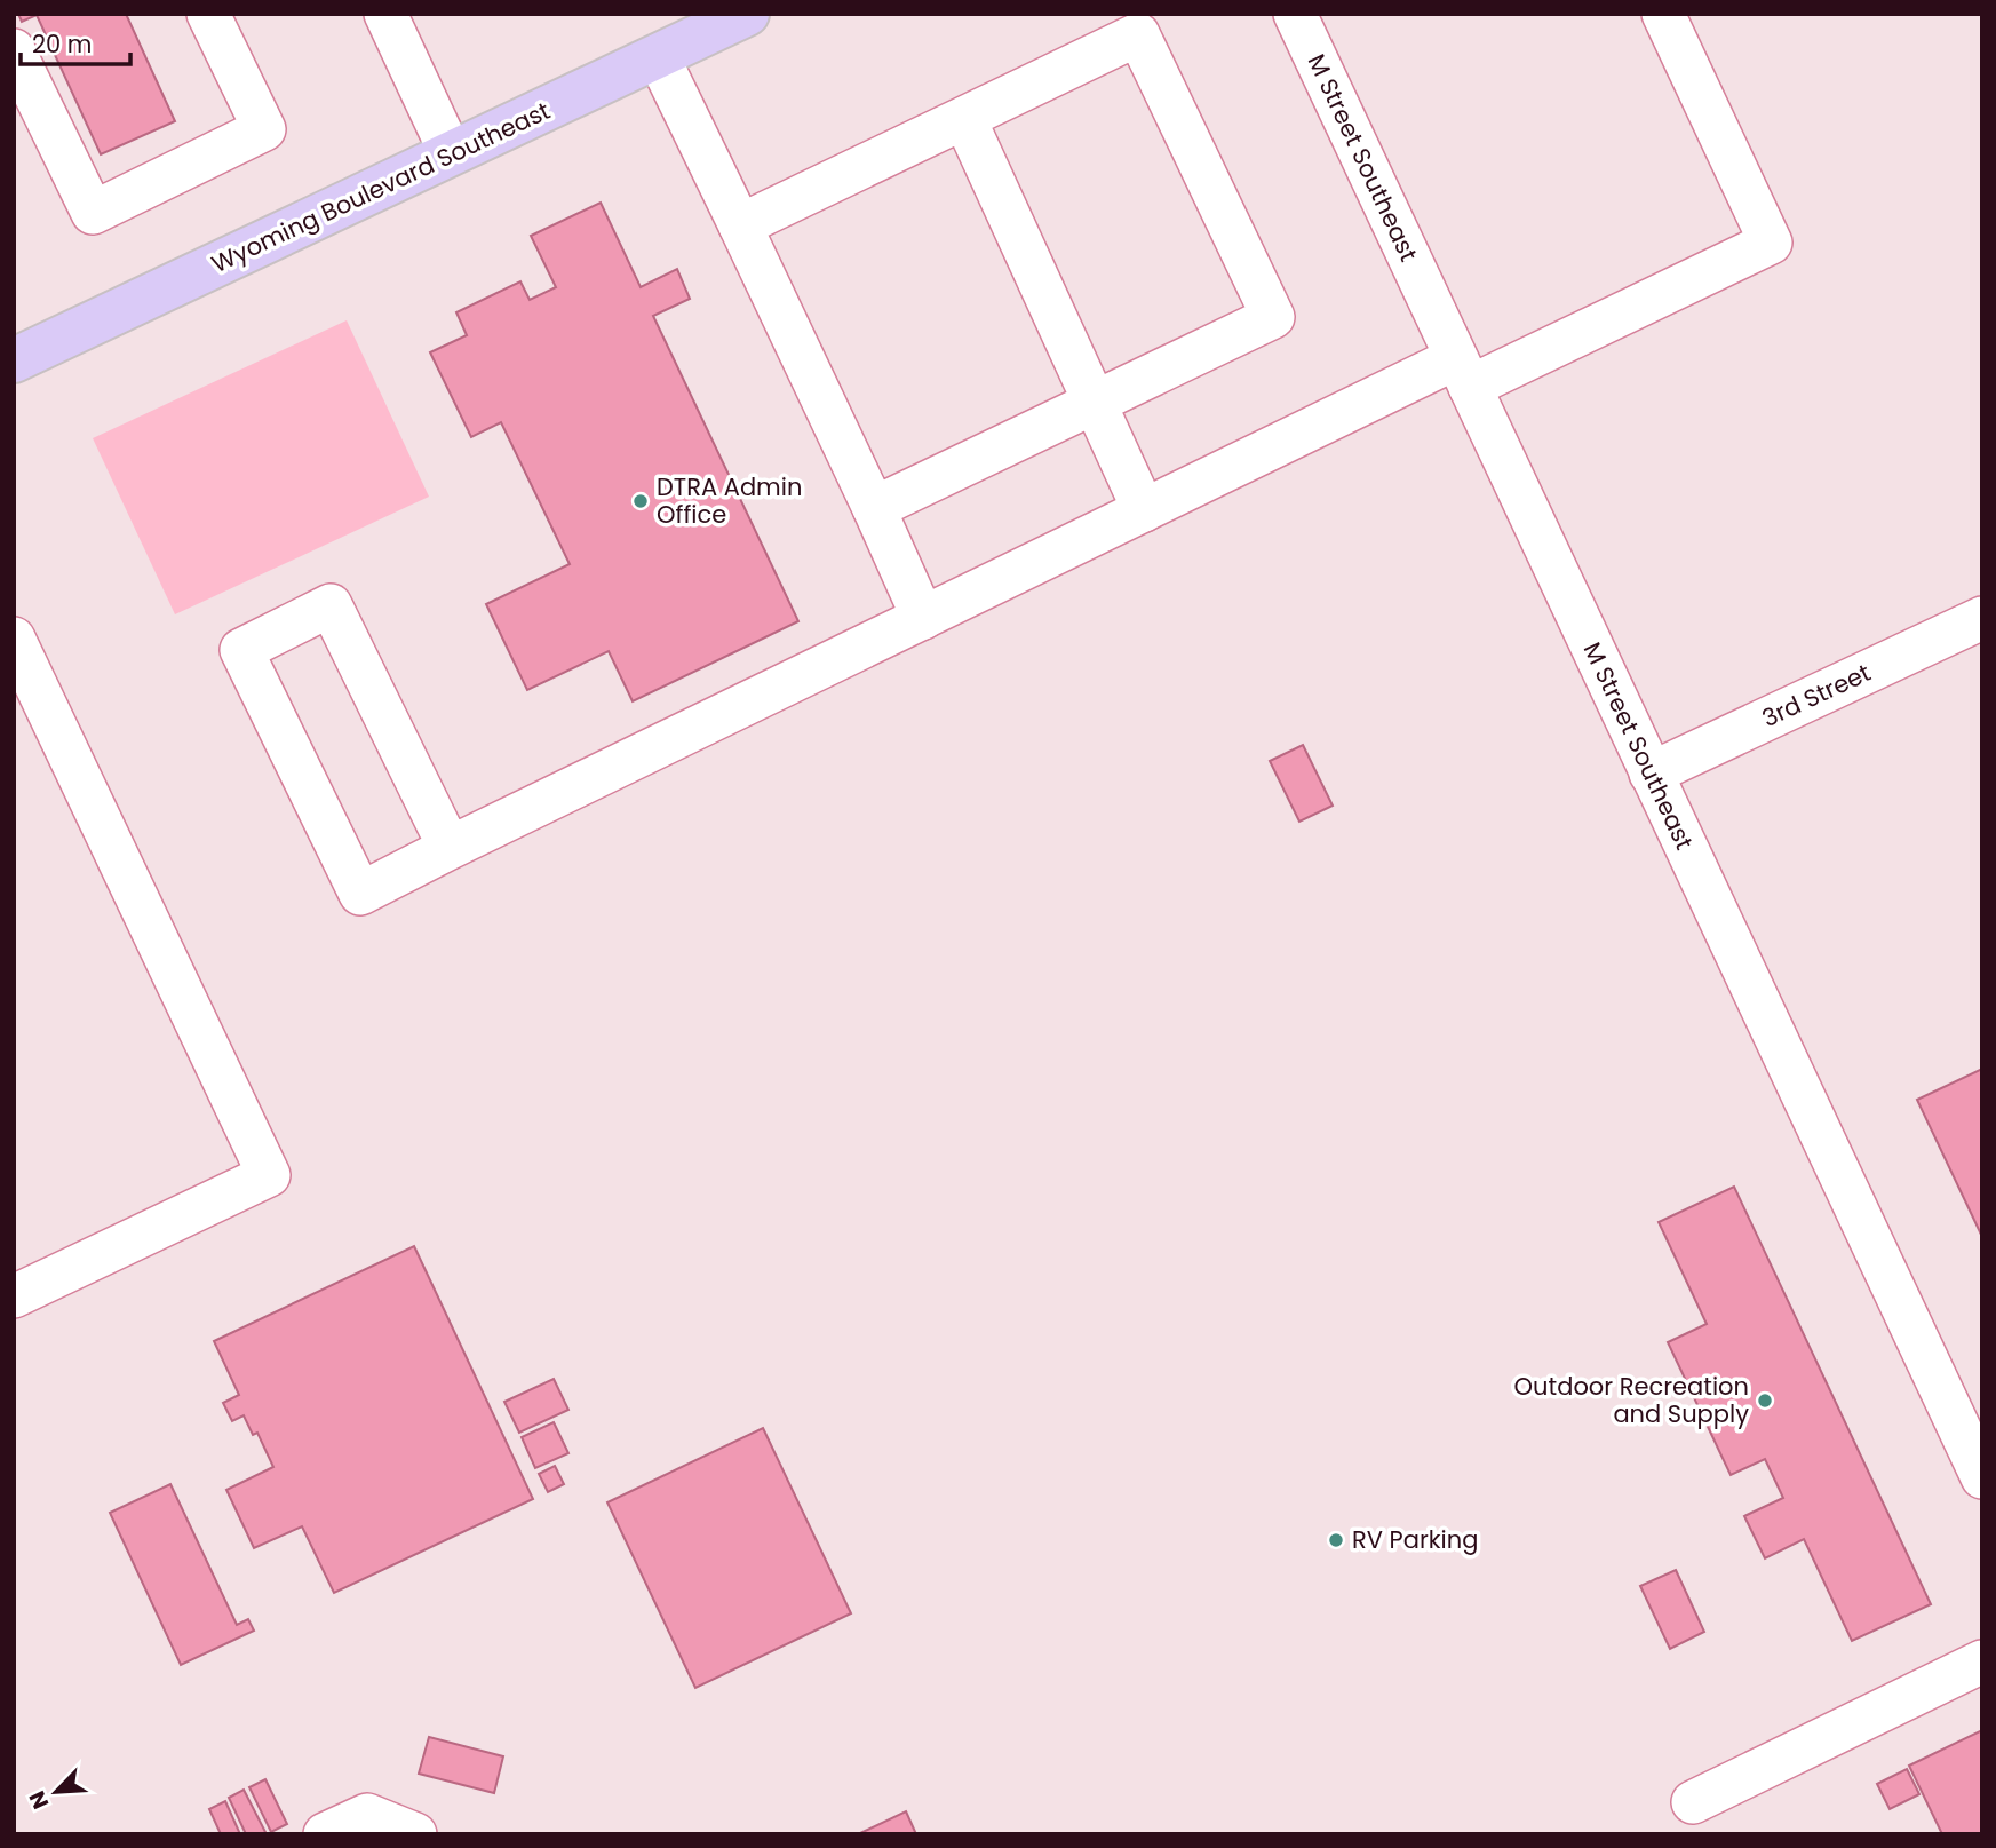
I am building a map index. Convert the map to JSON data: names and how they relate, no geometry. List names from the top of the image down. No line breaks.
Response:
{"streets":{"main road":["Wyoming Boulevard Southeast"],"street":["M Street Southeast","3rd Street"]},"crossings":[["M Street Southeast","3rd Street"]],"places":["DTRA Admin Office","Outdoor Recreation and Supply","RV Parking"],"scale_bar":"20 m","north":"bottom left"}
